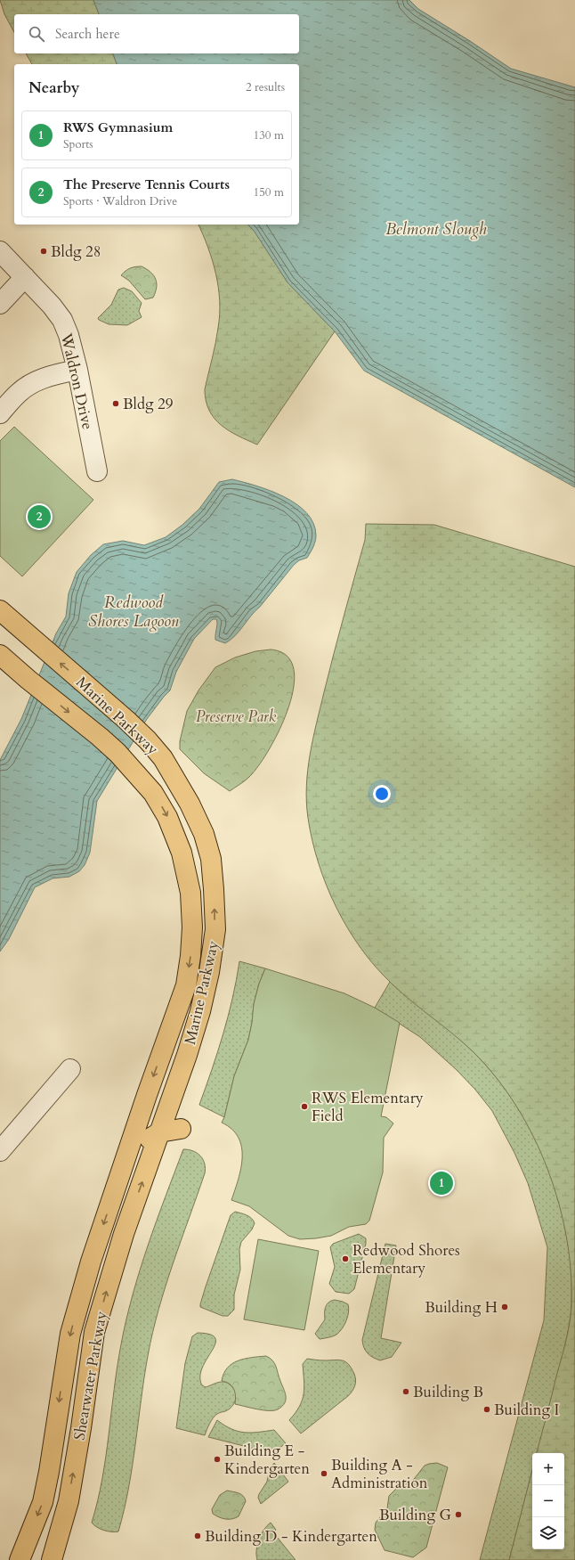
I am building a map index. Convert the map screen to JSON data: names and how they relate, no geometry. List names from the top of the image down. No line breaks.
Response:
{"streets":{"main road":["Marine Parkway","Shearwater Parkway"],"street":["Waldron Drive"]},"crossings":[["Marine Parkway","Shearwater Parkway"]],"water":["Belmont Slough","Redwood Shores Lagoon"],"parks":["Preserve Park"],"places":["Bldg 28","Bldg 29","RWS Elementary Field","Redwood Shores Elementary","Building H","Building B","Building I","Building E - Kindergarten","Building A - Administration","Building G","Building D - Kindergarten"],"page":{"search":"Search here","heading":["Nearby","2 results"],"list":[{"mark":"1","name":"RWS Gymnasium","note":"Sports","value":"130 m"},{"mark":"2","name":"The Preserve Tennis Courts","note":"Sports · Waldron Drive","value":"150 m"}],"pins":["2","1"],"map_buttons":["+","−"]}}
